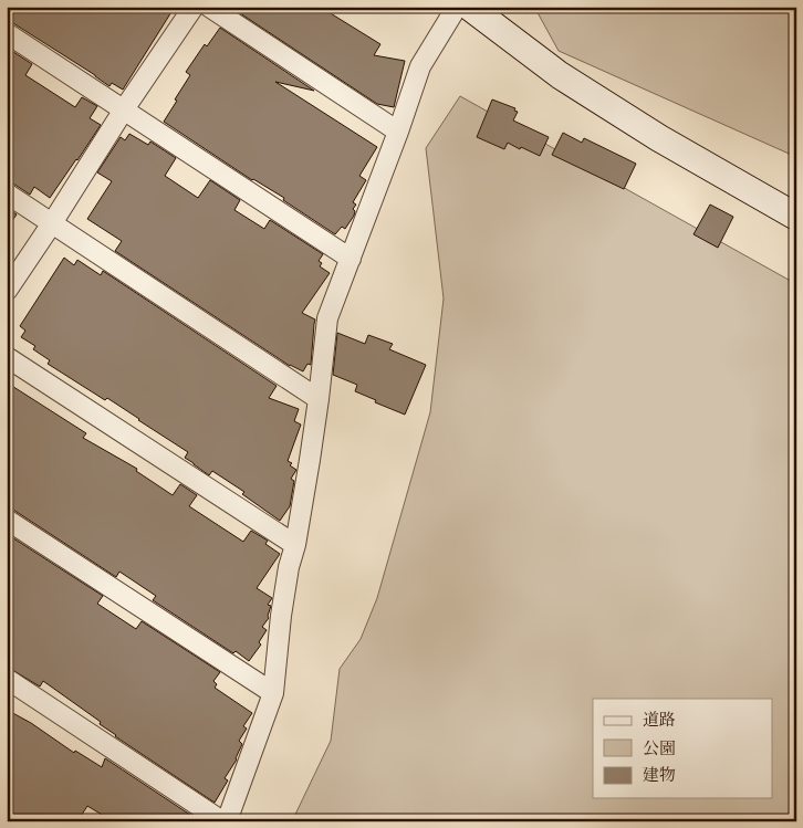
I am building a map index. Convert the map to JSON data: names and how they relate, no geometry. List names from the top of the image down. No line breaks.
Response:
{"legend":["道路","公園","建物"]}
